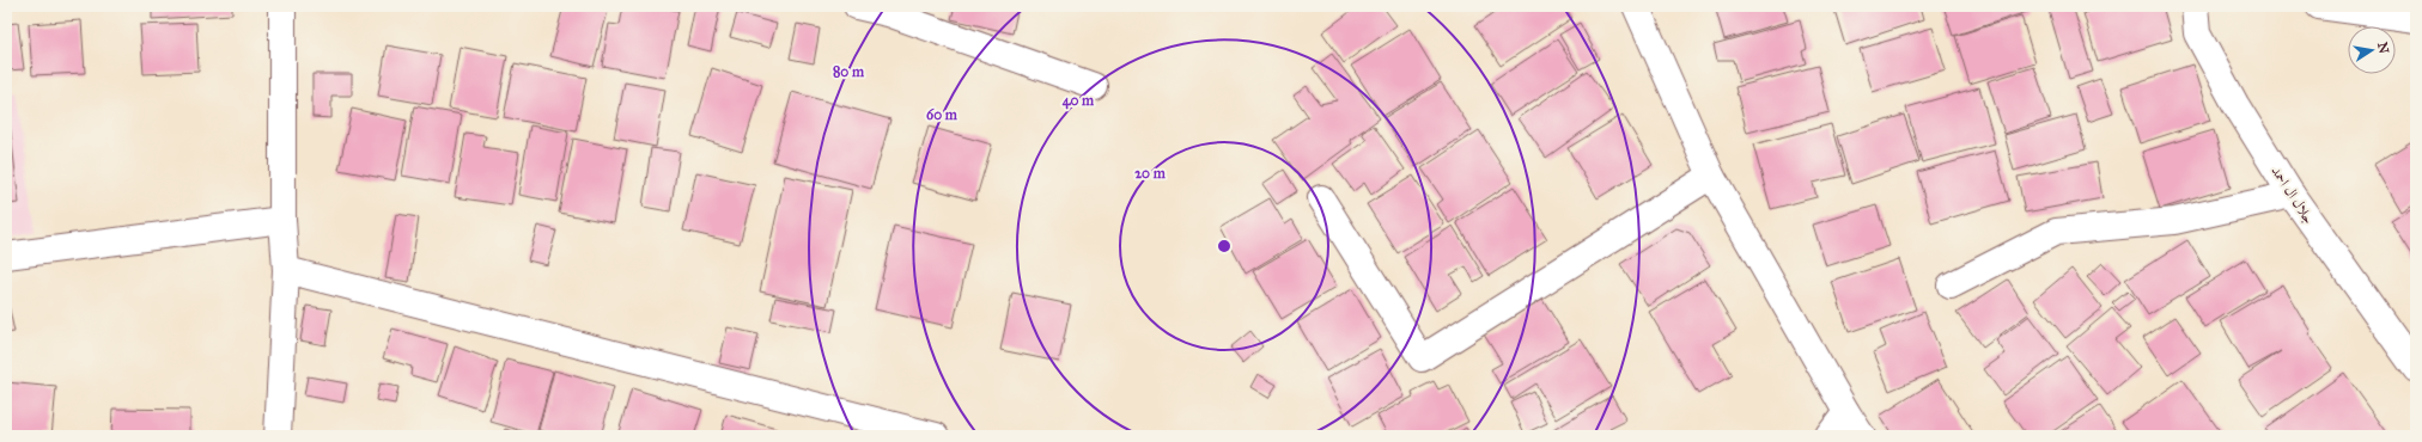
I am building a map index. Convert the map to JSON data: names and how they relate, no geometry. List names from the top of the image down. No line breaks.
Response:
{"streets":{"street":["جلال ال احمد"]},"north":"right","rings":["80 m","40 m","60 m","20 m"]}
